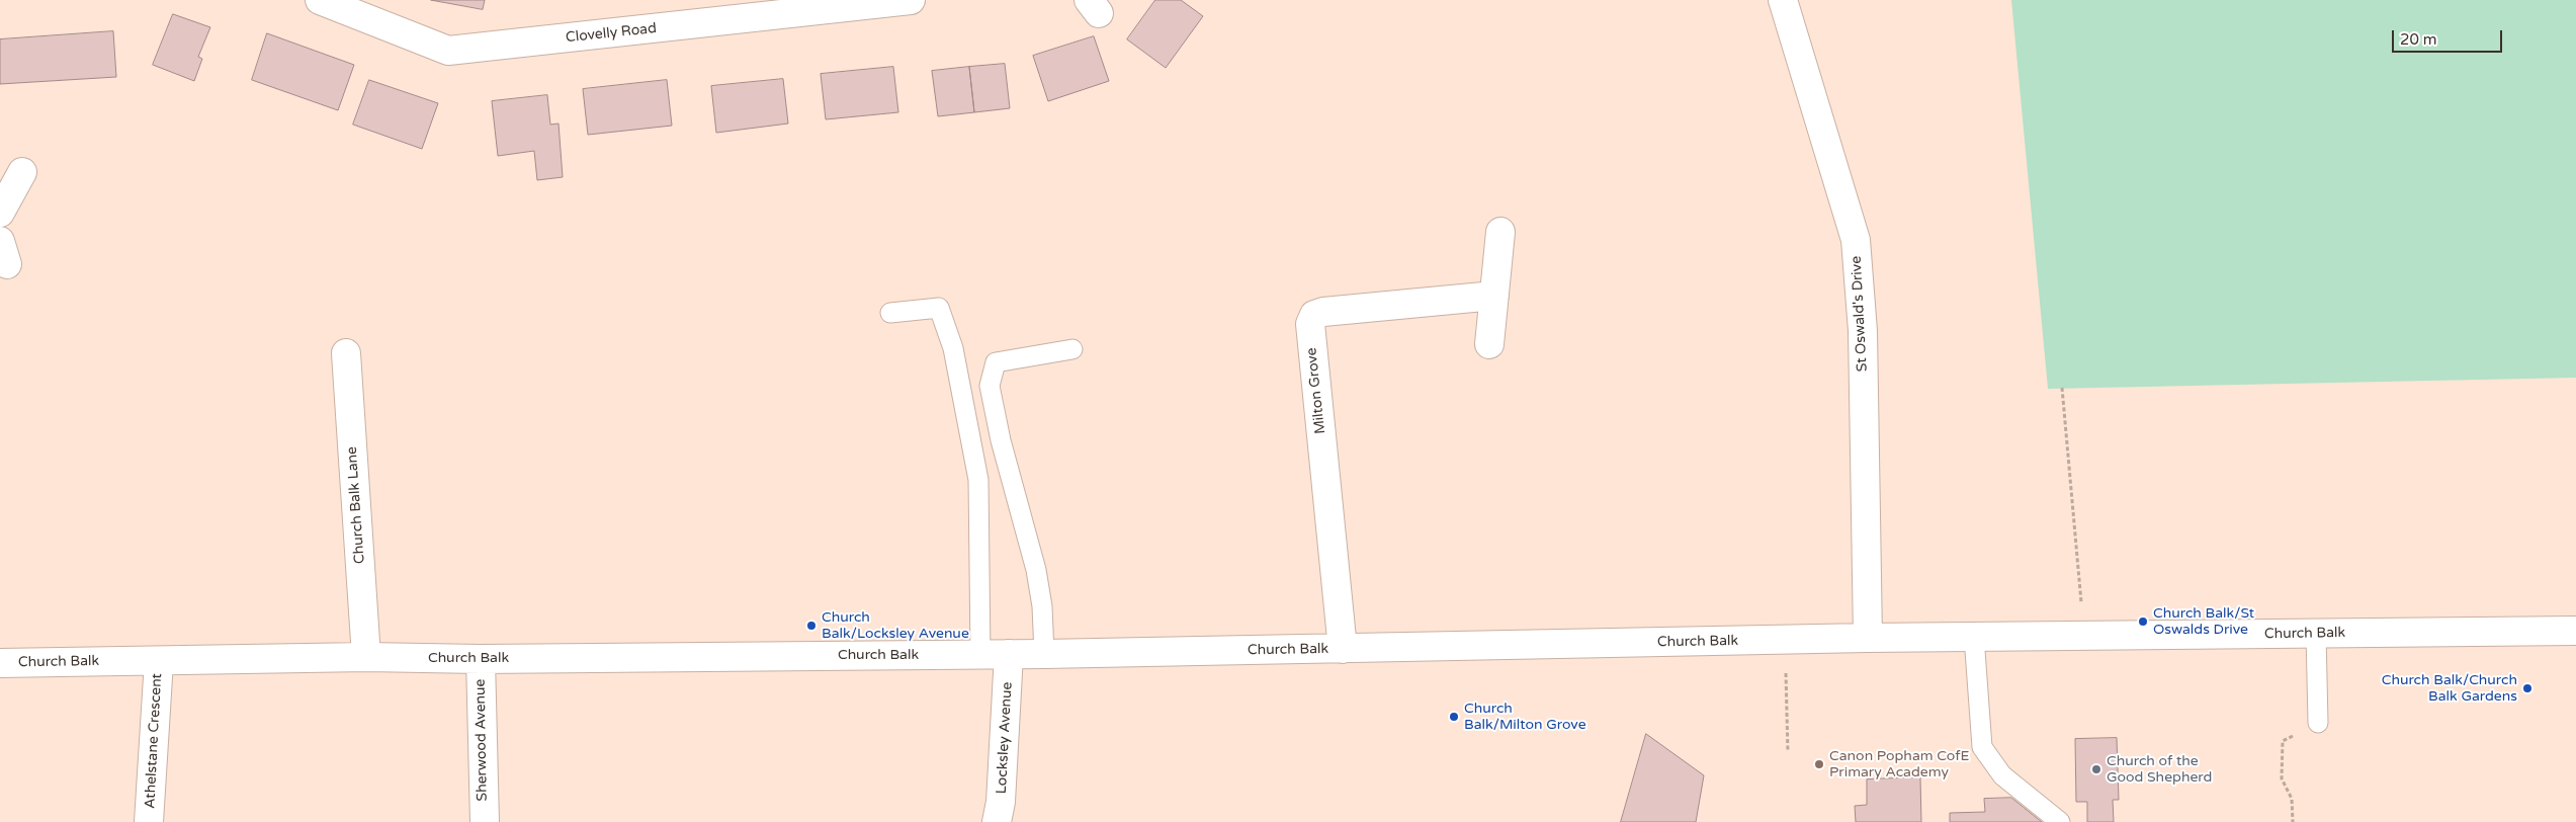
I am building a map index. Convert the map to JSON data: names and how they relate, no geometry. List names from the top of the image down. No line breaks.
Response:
{"streets":{"street":["Clovelly Road","St Oswald's Drive","Milton Grove","Church Balk Lane","Church Balk","Locksley Avenue","Sherwood Avenue","Athelstane Crescent"]},"crossings":[["St Oswald's Drive","Church Balk"],["Milton Grove","Church Balk"],["Church Balk Lane","Church Balk"],["Church Balk","Locksley Avenue"],["Church Balk","Sherwood Avenue"],["Church Balk","Athelstane Crescent"]],"places":["Church Balk/St Oswalds Drive","Church Balk/Locksley Avenue","Church Balk/Church Balk Gardens","Church Balk/Milton Grove","Canon Popham CofE Primary Academy","Church of the Good Shepherd"],"scale_bar":"20 m"}
